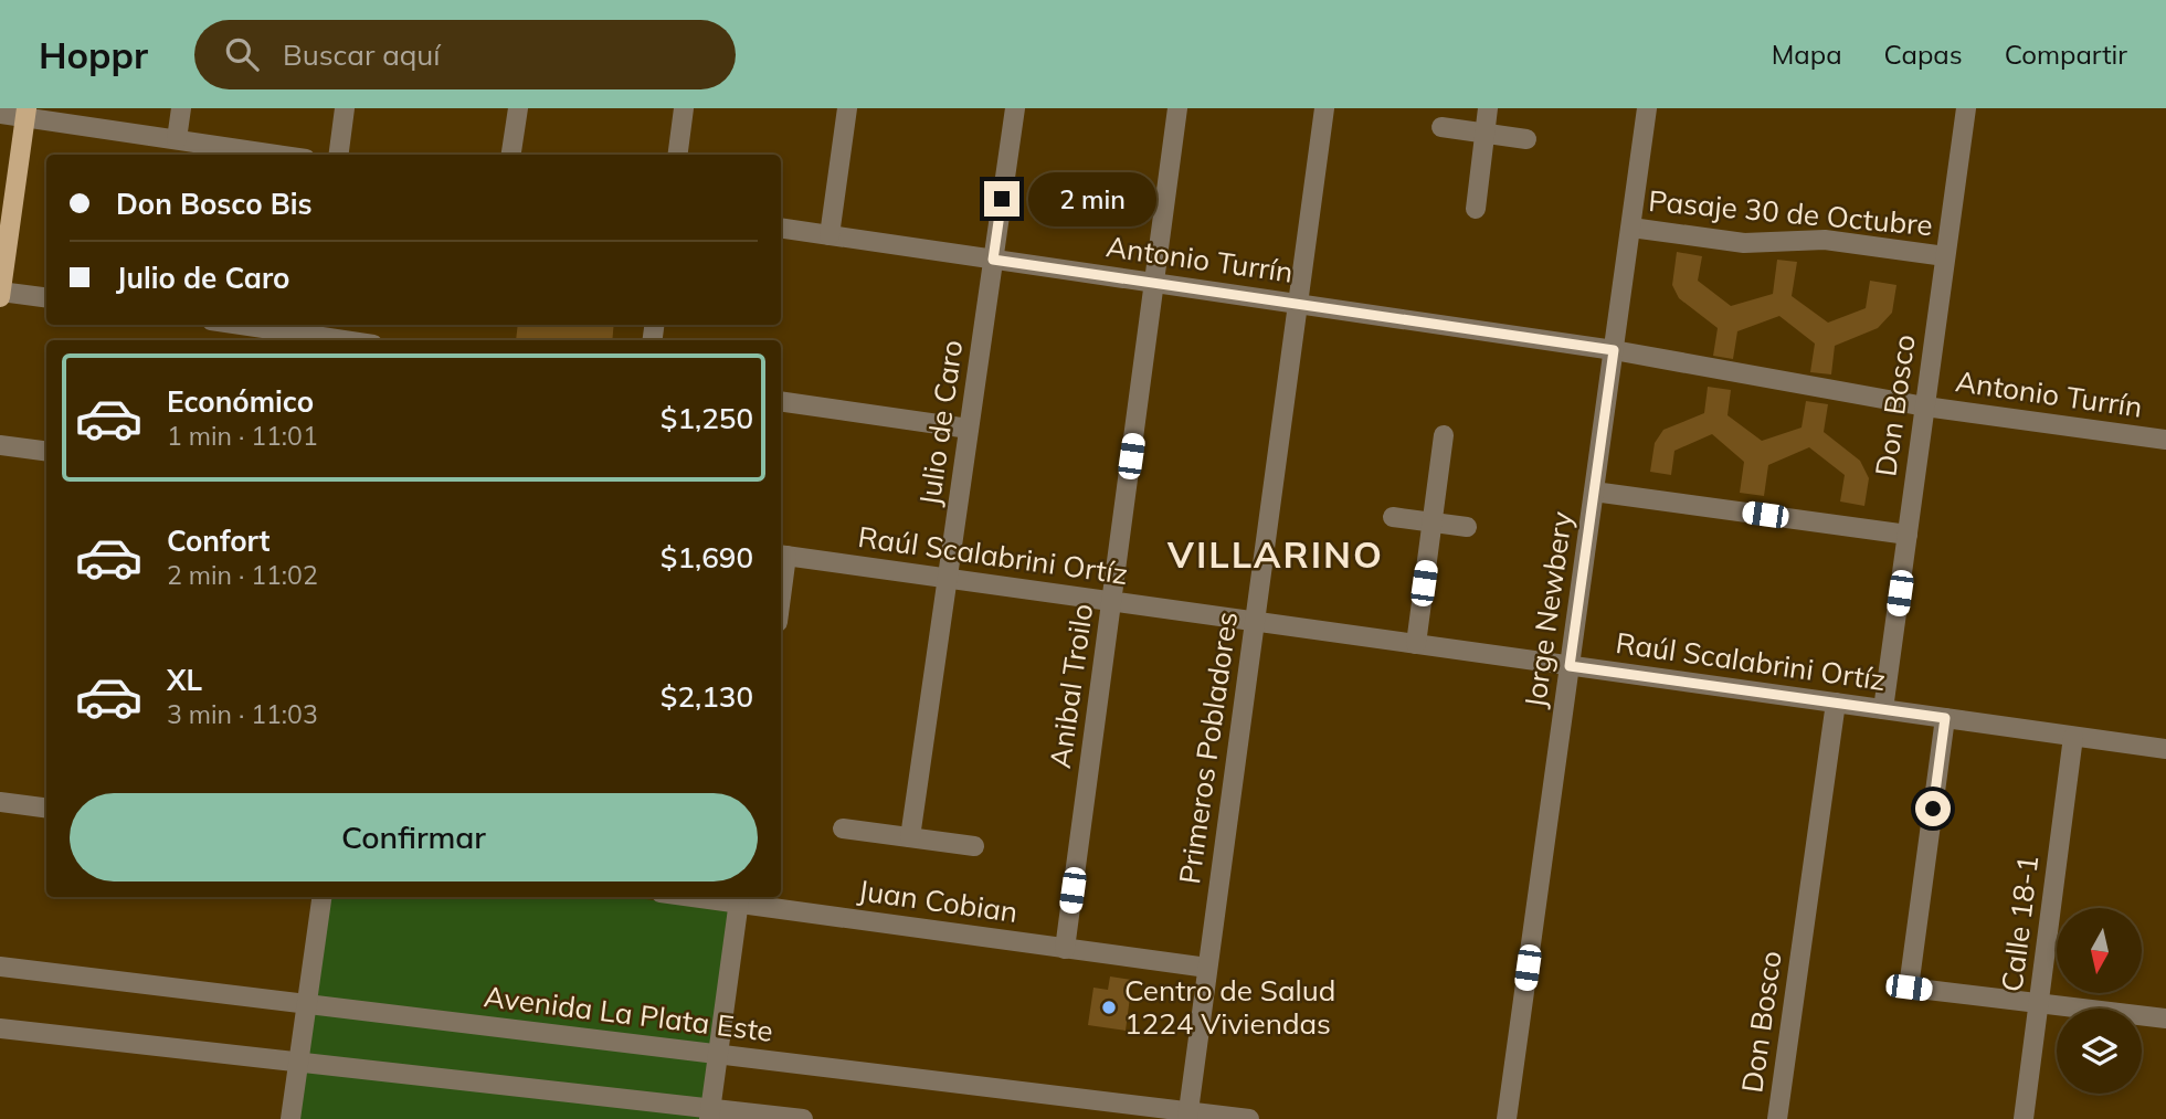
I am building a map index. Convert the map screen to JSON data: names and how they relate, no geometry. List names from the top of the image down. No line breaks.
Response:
{"streets":{"street":["Pasaje 30 de Octubre","Antonio Turrín","Don Bosco","Julio de Caro","Raúl Scalabrini Ortíz","Jorge Newbery","Anibal Troilo","Primeros Pobladores","Juan Cobian","Calle 18-1","Avenida La Plata Este"]},"crossings":[["Pasaje 30 de Octubre","Don Bosco"],["Pasaje 30 de Octubre","Jorge Newbery"],["Antonio Turrín","Don Bosco"],["Antonio Turrín","Julio de Caro"],["Antonio Turrín","Jorge Newbery"],["Antonio Turrín","Anibal Troilo"],["Antonio Turrín","Primeros Pobladores"],["Don Bosco","Raúl Scalabrini Ortíz"],["Julio de Caro","Raúl Scalabrini Ortíz"],["Raúl Scalabrini Ortíz","Jorge Newbery"],["Raúl Scalabrini Ortíz","Anibal Troilo"],["Raúl Scalabrini Ortíz","Primeros Pobladores"],["Raúl Scalabrini Ortíz","Calle 18-1"],["Anibal Troilo","Juan Cobian"],["Primeros Pobladores","Juan Cobian"],["Primeros Pobladores","Avenida La Plata Este"]],"districts":["VILLARINO"],"places":["Centro de Salud 1224 Viviendas"],"north":"bottom","page":{"header":"Hoppr","search":"Buscar aquí","nav":["Mapa","Capas","Compartir"],"banner":["Don Bosco Bis","Julio de Caro"],"bubble":"2 min","list":[{"name":"Económico","note":"1 min · 11:01","value":"$1,250"},{"name":"Confort","note":"2 min · 11:02","value":"$1,690"},{"name":"XL","note":"3 min · 11:03","value":"$2,130"}],"buttons":"Confirmar"}}
